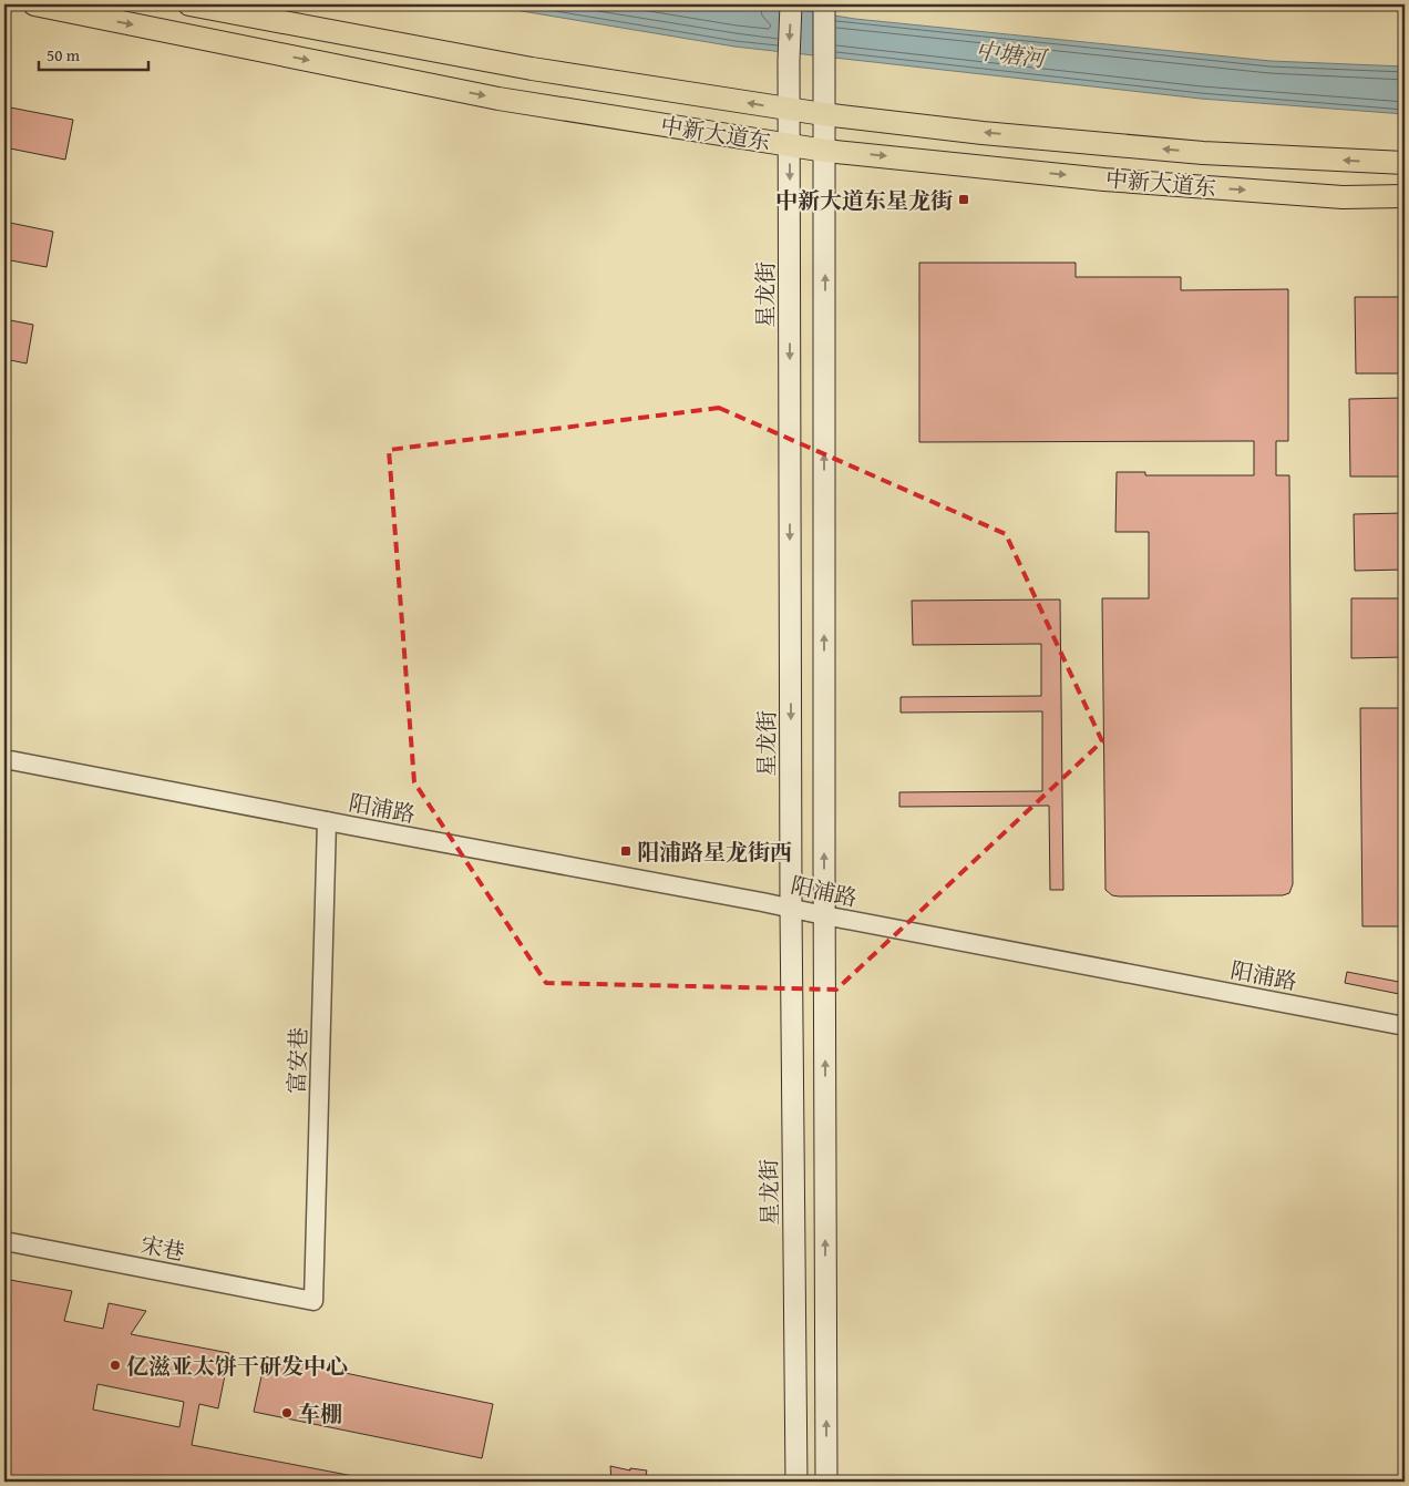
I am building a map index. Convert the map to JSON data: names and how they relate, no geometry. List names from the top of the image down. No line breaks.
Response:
{"streets":{"main road":["中新大道东","星龙街"],"street":["阳浦路","富安巷","宋巷"]},"crossings":[["中新大道东","星龙街"],["星龙街","阳浦路"],["阳浦路","富安巷"],["富安巷","宋巷"]],"water":["中塘河"],"places":{"transit":["中新大道东星龙街","阳浦路星龙街西"],"other":["亿滋亚太饼干研发中心","车棚"]},"scale_bar":"50 m"}
